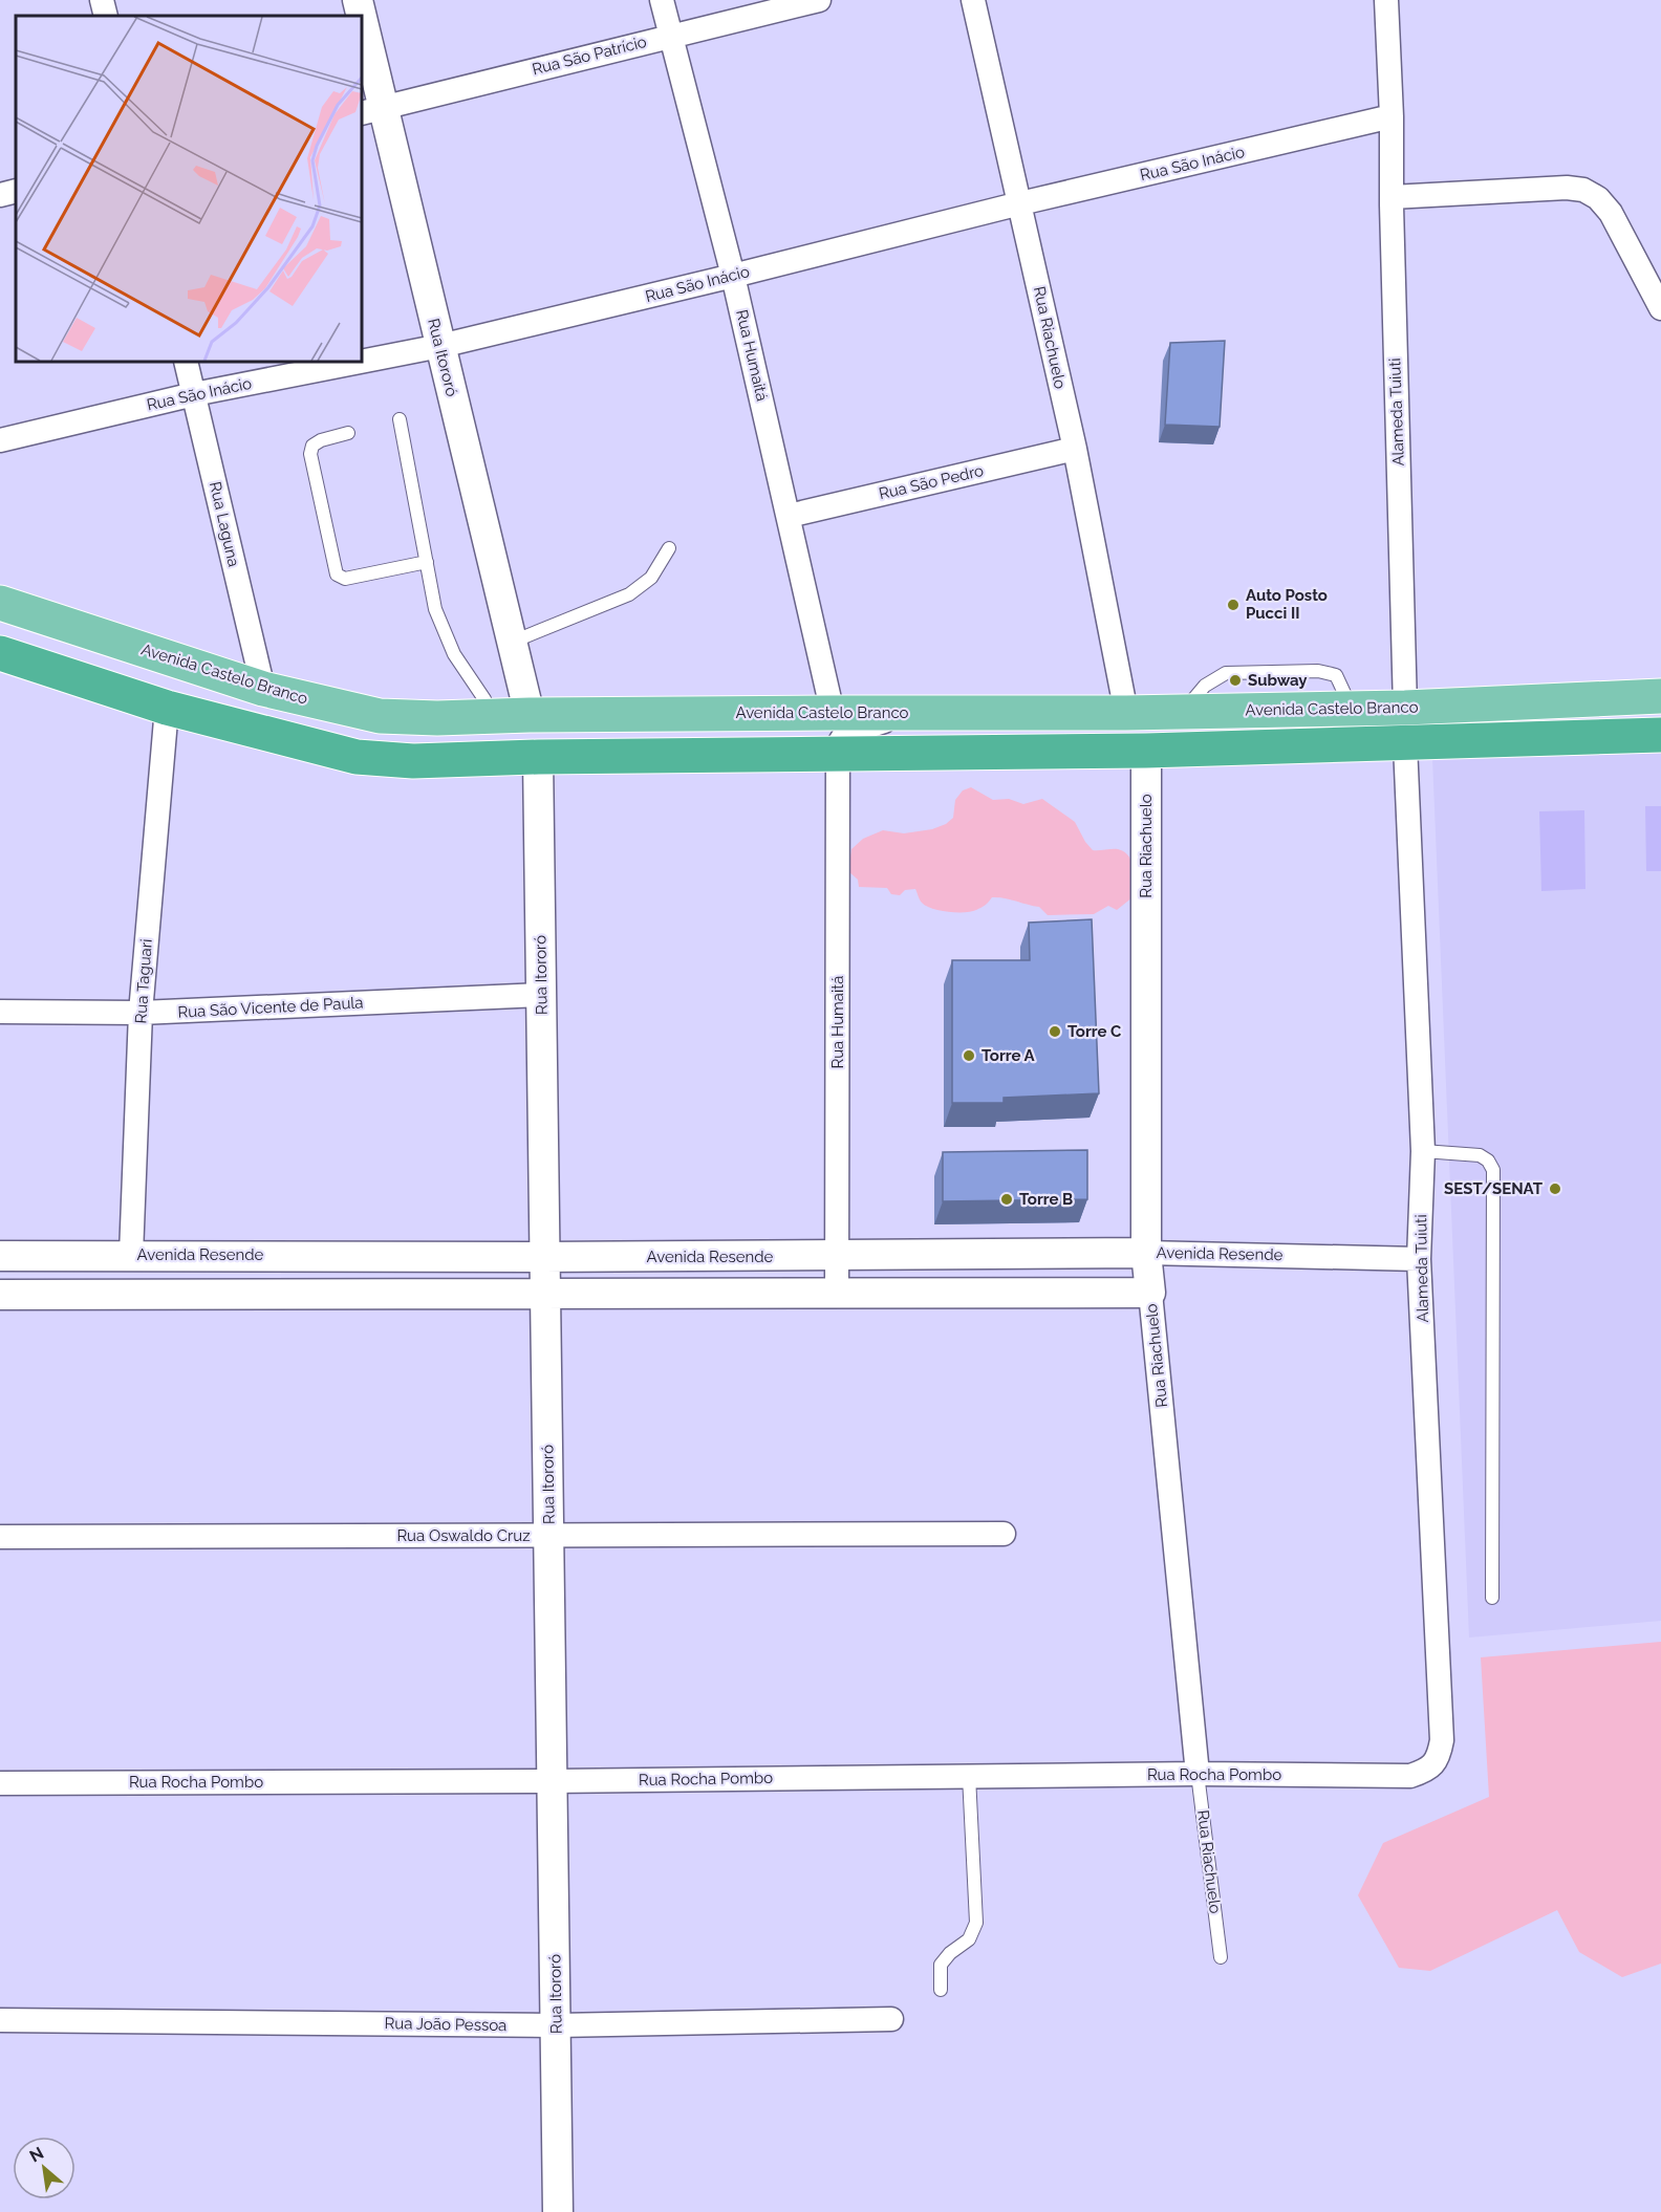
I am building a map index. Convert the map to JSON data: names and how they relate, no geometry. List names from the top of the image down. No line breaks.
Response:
{"streets":{"main road":["Avenida Castelo Branco"],"street":["Rua São Patrício","Rua São Inácio","Rua Riachuelo","Rua Humaitá","Rua Itororó","Alameda Tuiuti","Rua São Pedro","Rua Laguna","Rua Taguari","Rua São Vicente de Paula","Avenida Resende","Rua Oswaldo Cruz","Rua Rocha Pombo","Rua João Pessoa"]},"crossings":[["Rua São Patrício","Rua Humaitá"],["Rua São Patrício","Rua Itororó"],["Rua São Inácio","Rua Riachuelo"],["Rua São Inácio","Rua Humaitá"],["Rua São Inácio","Rua Itororó"],["Rua São Inácio","Alameda Tuiuti"],["Rua São Inácio","Rua Laguna"],["Rua Riachuelo","Rua São Pedro"],["Rua Riachuelo","Avenida Castelo Branco"],["Rua Riachuelo","Avenida Resende"],["Rua Riachuelo","Rua Rocha Pombo"],["Rua Humaitá","Rua São Pedro"],["Rua Humaitá","Avenida Castelo Branco"],["Rua Humaitá","Avenida Resende"],["Rua Itororó","Avenida Castelo Branco"],["Rua Itororó","Rua São Vicente de Paula"],["Rua Itororó","Avenida Resende"],["Rua Itororó","Rua Oswaldo Cruz"],["Rua Itororó","Rua Rocha Pombo"],["Rua Itororó","Rua João Pessoa"],["Alameda Tuiuti","Avenida Castelo Branco"],["Alameda Tuiuti","Avenida Resende"],["Alameda Tuiuti","Rua Rocha Pombo"],["Rua Laguna","Avenida Castelo Branco"],["Rua Taguari","Rua São Vicente de Paula"],["Rua Taguari","Avenida Resende"]],"places":["Auto Posto Pucci II","Subway","Torre C","Torre A","SEST/SENAT","Torre B"],"north":"top left"}
